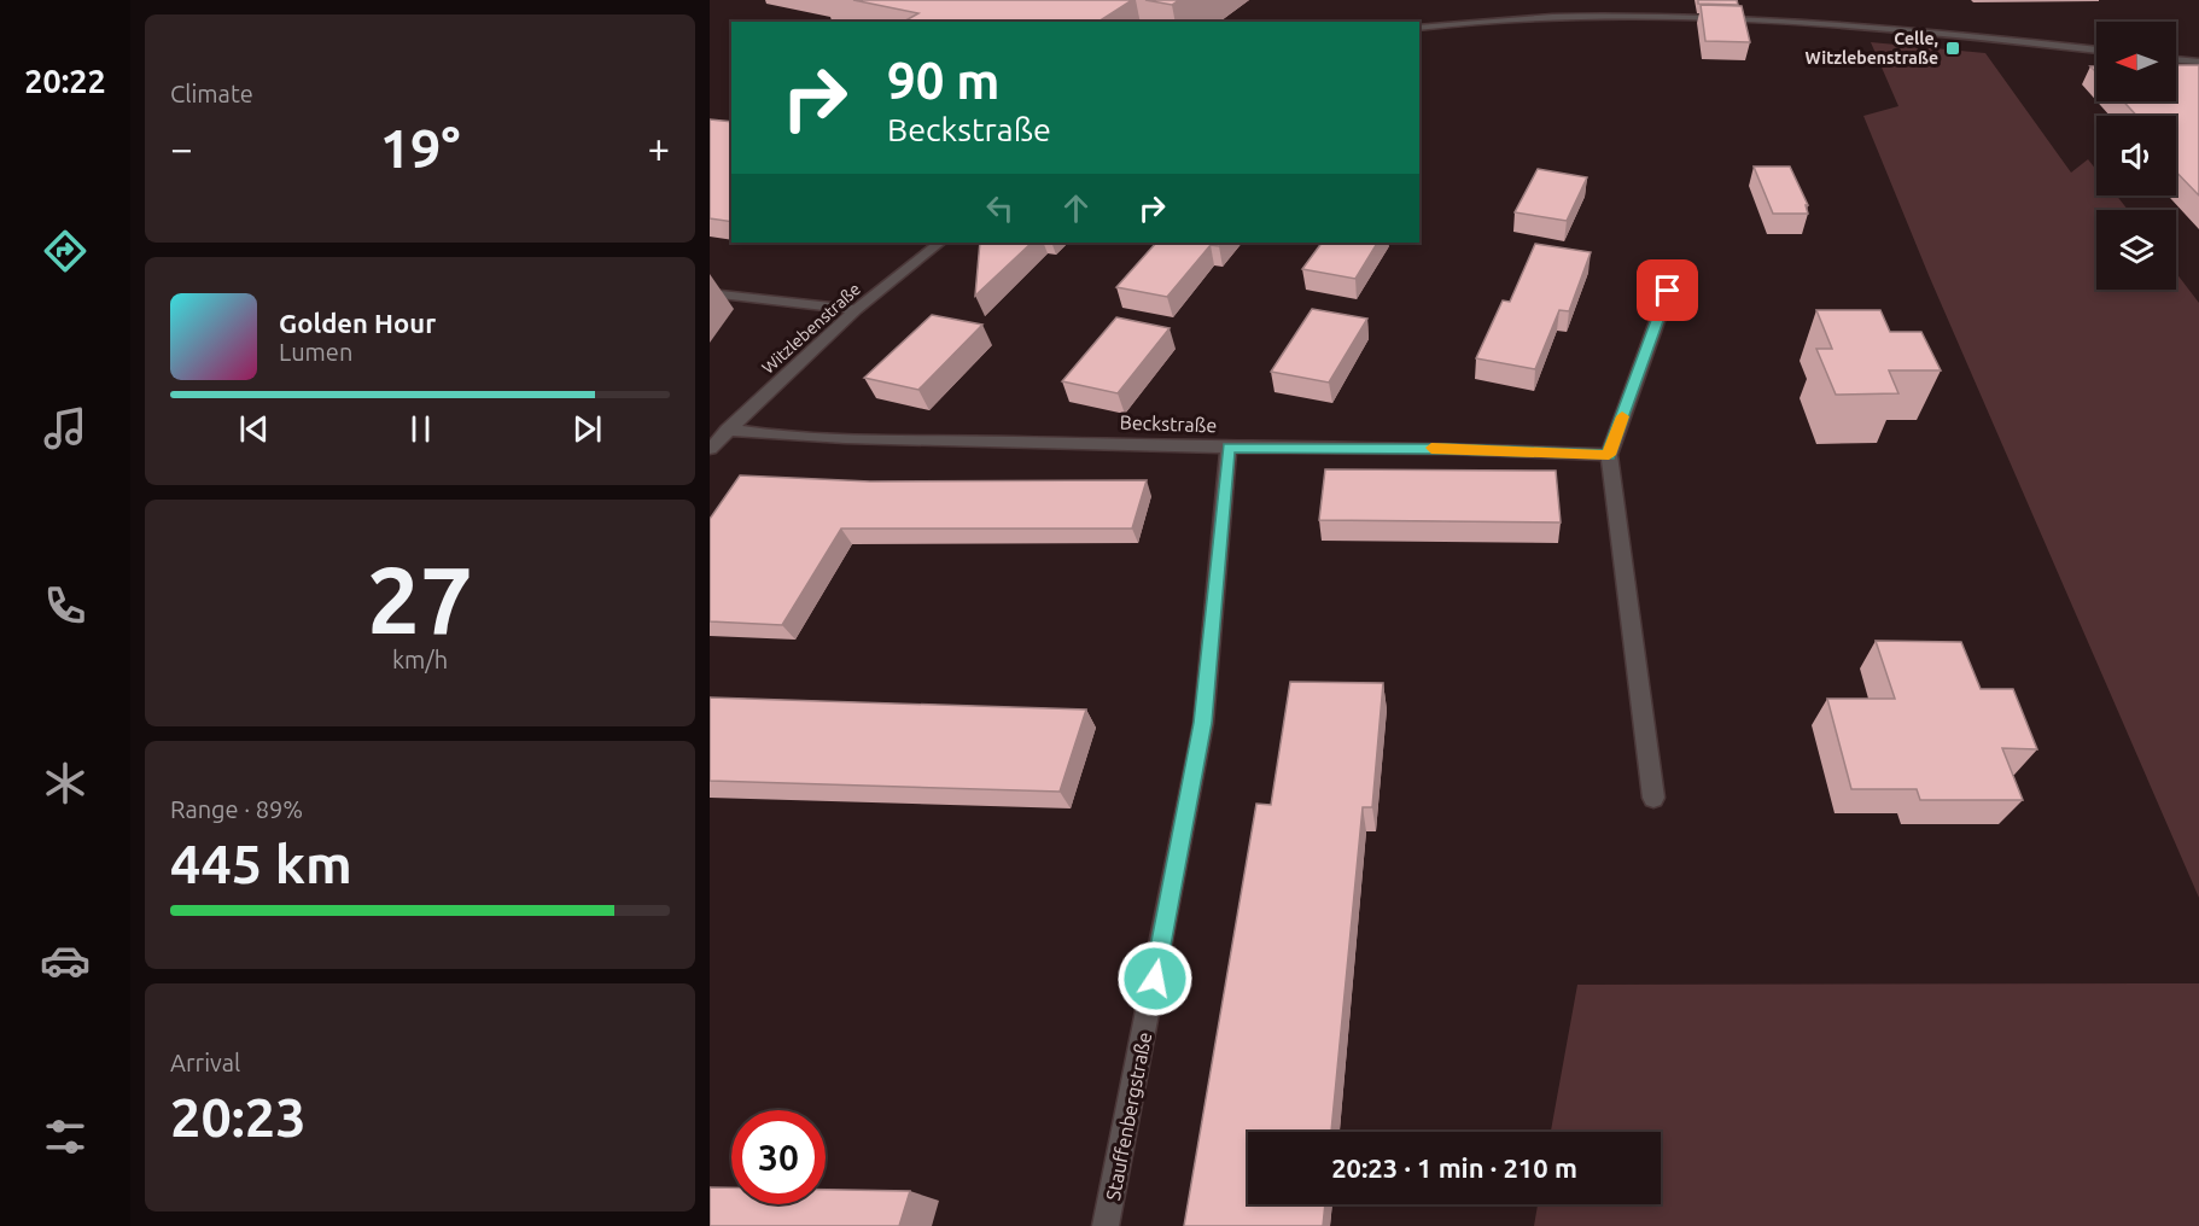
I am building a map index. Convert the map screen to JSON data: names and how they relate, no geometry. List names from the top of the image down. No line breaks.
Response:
{"streets":{"street":["Witzlebenstraße","Beckstraße","Stauffenbergstraße"]},"crossings":[["Witzlebenstraße","Beckstraße"],["Beckstraße","Stauffenbergstraße"]],"places":{"transit":["Celle, Witzlebenstraße"]},"north":"left","page":{"tabs":"20:22","tile":["Climate",["27","km/h"],["Range · 89%","445 km"],["Arrival","20:23"]],"turn":["90 m","Beckstraße"],"heat":["−","19°","+"],"song":["Golden Hour","Lumen"],"limit":"30","trip":"20:23 · 1 min · 210 m"}}
